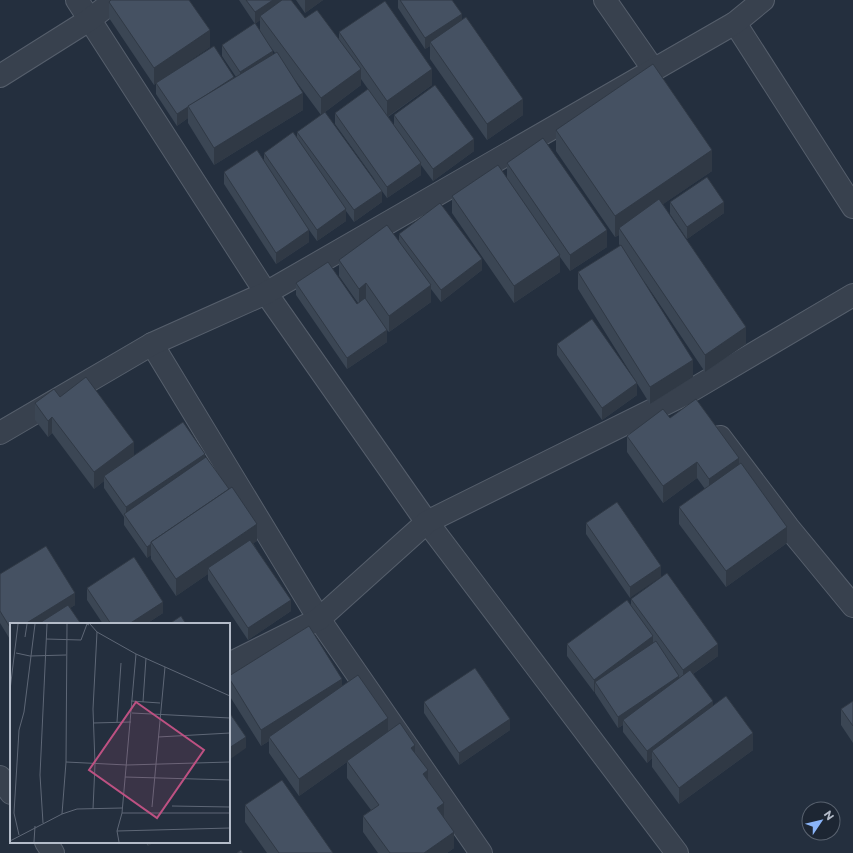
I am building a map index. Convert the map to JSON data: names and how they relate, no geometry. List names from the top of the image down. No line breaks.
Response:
{"north":"top right"}
